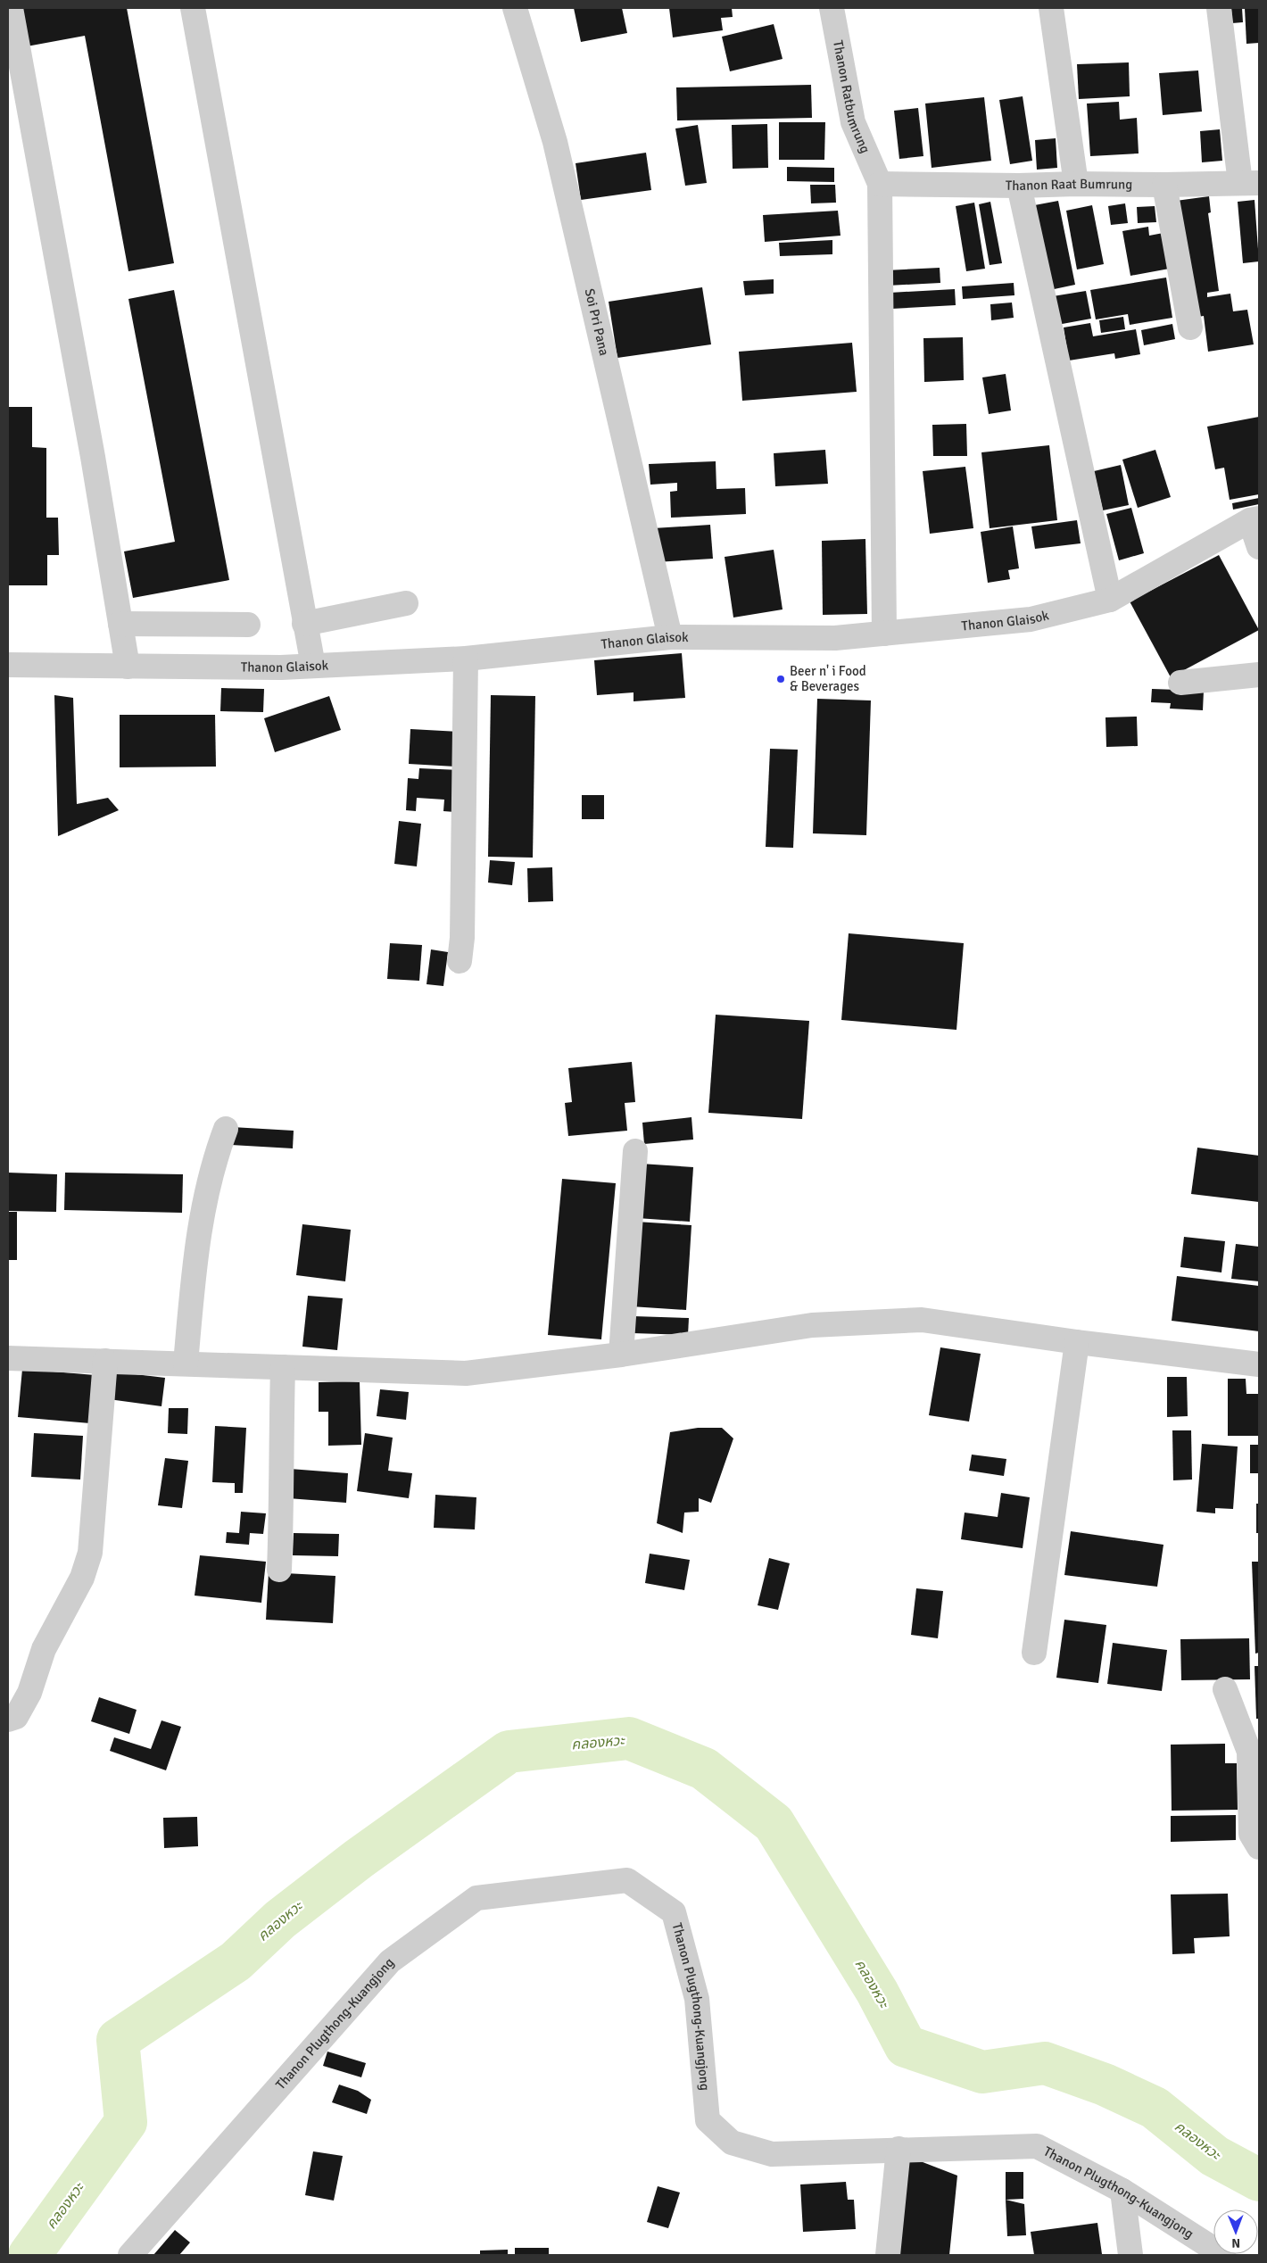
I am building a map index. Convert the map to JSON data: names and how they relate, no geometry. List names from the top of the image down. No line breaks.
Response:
{"streets":{"street":["Thanon Ratbumrung","Thanon Raat Bumrung","Soi Pri Pana","Thanon Glaisok","Thanon Plugthong-Kuangjong"]},"crossings":[["Thanon Ratbumrung","Thanon Raat Bumrung"],["Soi Pri Pana","Thanon Glaisok"]],"water":["คลองหวะ"],"places":["Beer n' i Food & Beverages"],"north":"bottom"}
